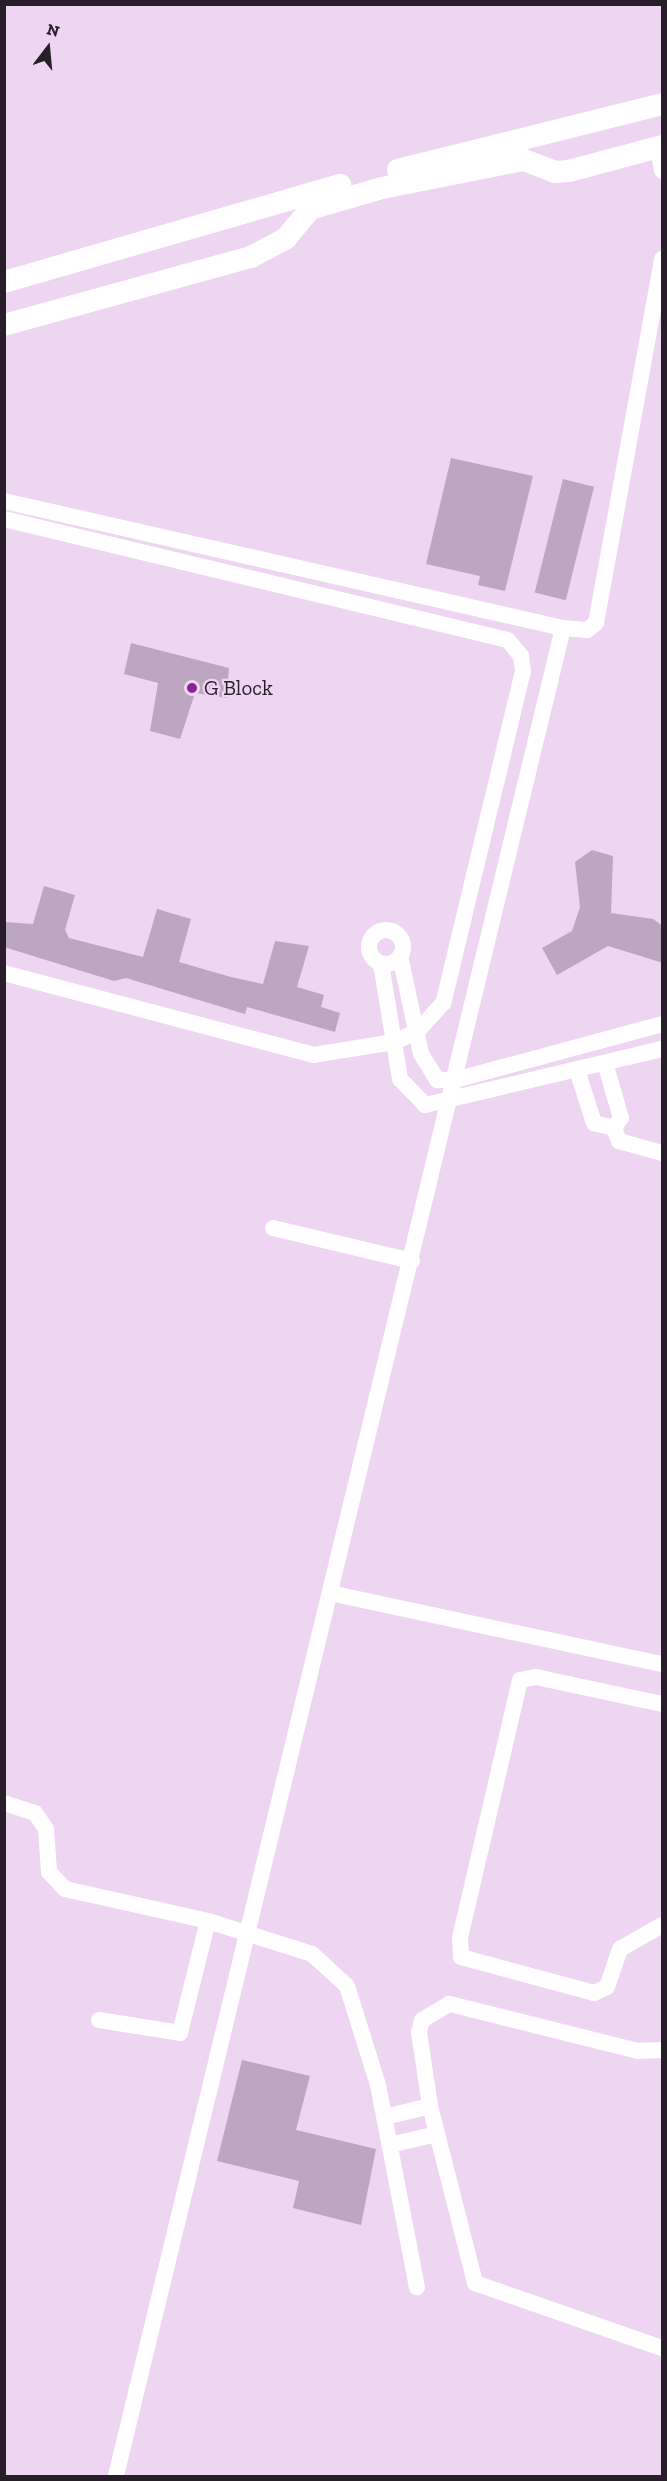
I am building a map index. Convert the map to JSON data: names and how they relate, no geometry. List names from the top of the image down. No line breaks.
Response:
{"places":["G Block"],"north":"top"}
